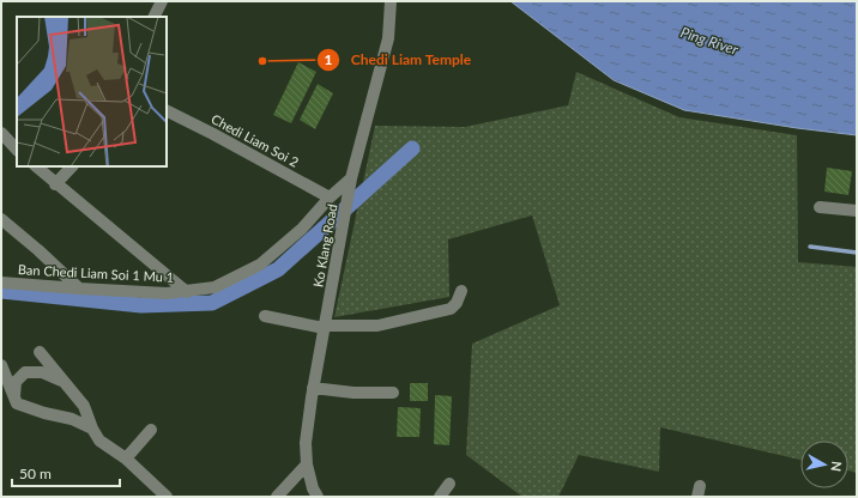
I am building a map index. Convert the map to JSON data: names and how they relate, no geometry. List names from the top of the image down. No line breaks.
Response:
{"streets":{"street":["Chedi Liam Soi 2","Ko Klang Road","Ban Chedi Liam Soi 1 Mu 1"]},"crossings":[["Chedi Liam Soi 2","Ban Chedi Liam Soi 1 Mu 1"],["Ko Klang Road","Ban Chedi Liam Soi 1 Mu 1"]],"water":["Ping River"],"places":["Chedi Liam Temple"],"scale_bar":"50 m","north":"right"}
